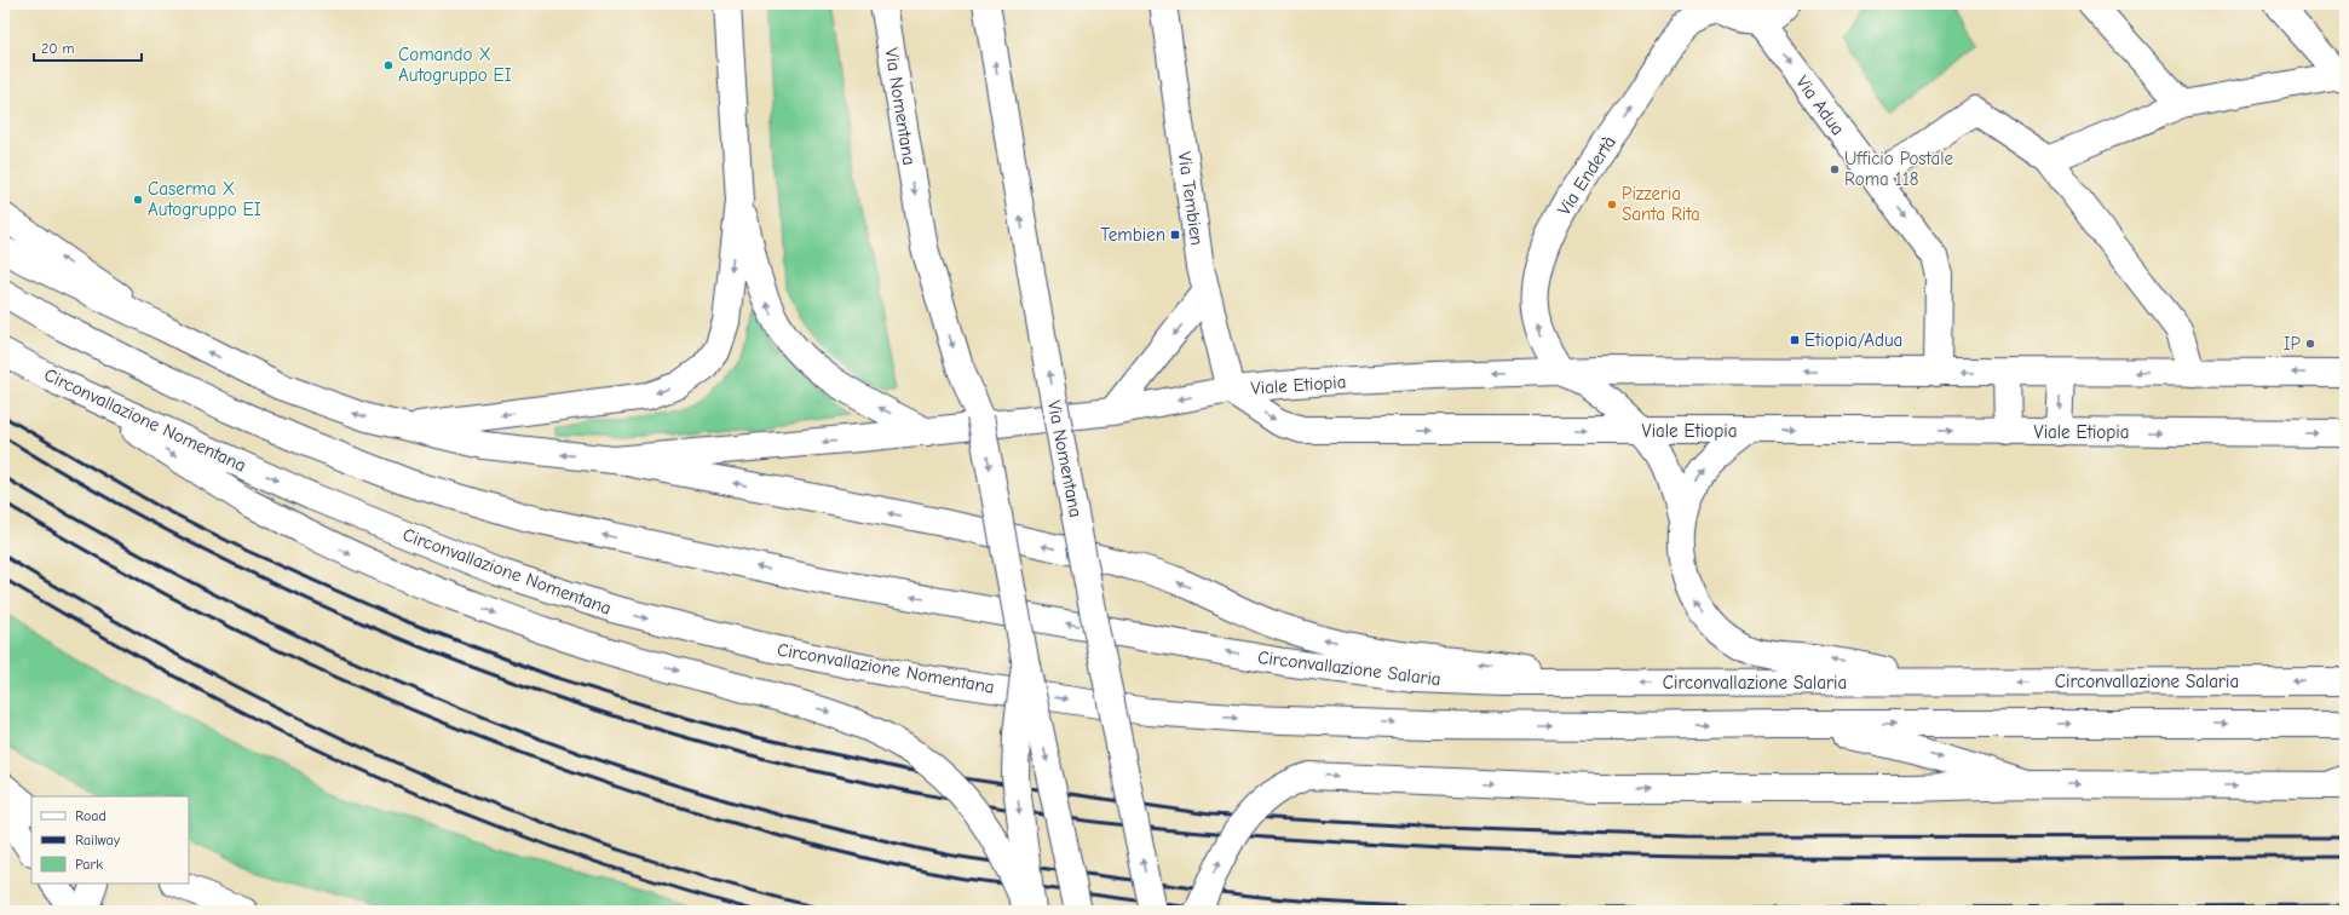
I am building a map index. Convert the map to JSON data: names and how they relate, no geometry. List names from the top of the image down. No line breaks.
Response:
{"streets":{"main road":["Via Adua","Via Nomentana","Via Endertà","Via Tembien","Viale Etiopia","Circonvallazione Nomentana","Circonvallazione Salaria"]},"crossings":[["Via Adua","Viale Etiopia"],["Via Endertà","Viale Etiopia"],["Via Tembien","Viale Etiopia"]],"one_way":["Via Endertà"],"places":{"other":["Comando X Autogruppo EI","Ufficio Postale Roma 118","Caserma X Autogruppo EI","Pizzeria Santa Rita","IP"],"transit":["Tembien","Etiopia/Adua"]},"legend":["Road","Railway","Park"],"scale_bar":"20 m"}
